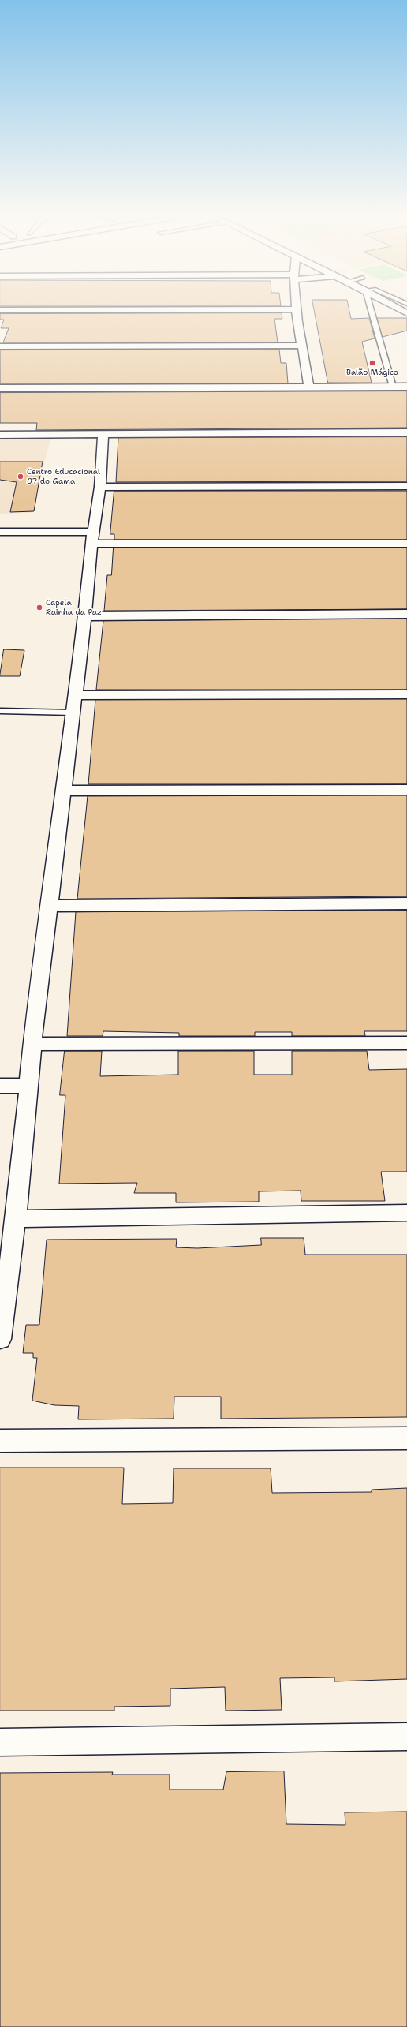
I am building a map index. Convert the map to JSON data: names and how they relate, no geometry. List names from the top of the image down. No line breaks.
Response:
{"places":["Balão Mágico","Centro Educacional 07 do Gama","Capela Rainha da Paz"]}
